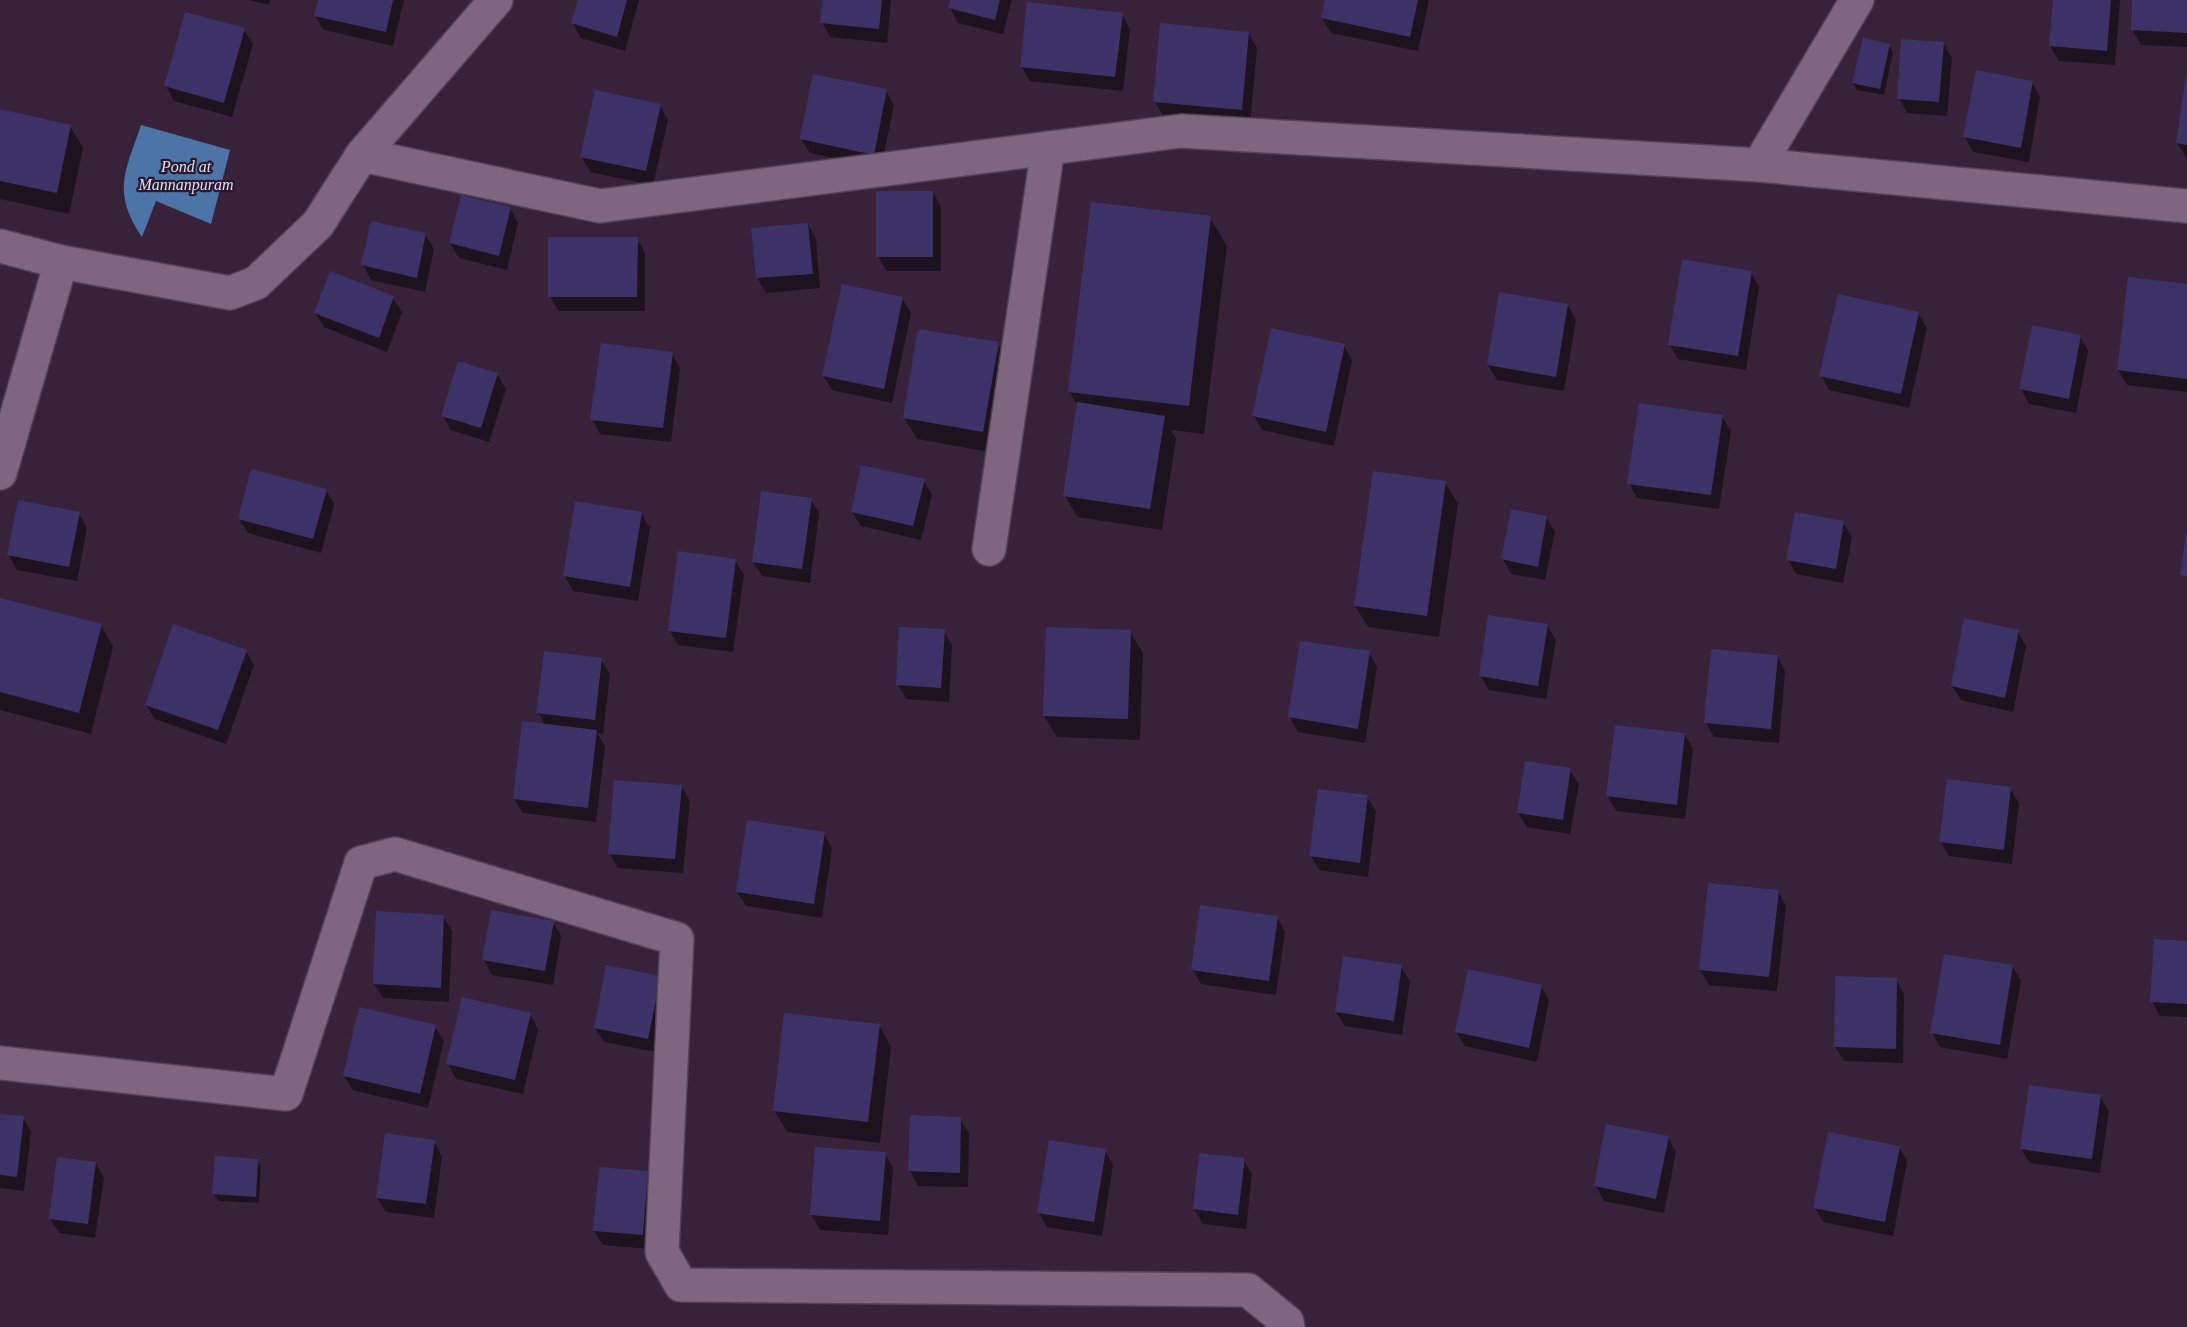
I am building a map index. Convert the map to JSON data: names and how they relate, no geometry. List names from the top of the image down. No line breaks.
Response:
{"water":["Pond at Mannanpuram"]}
